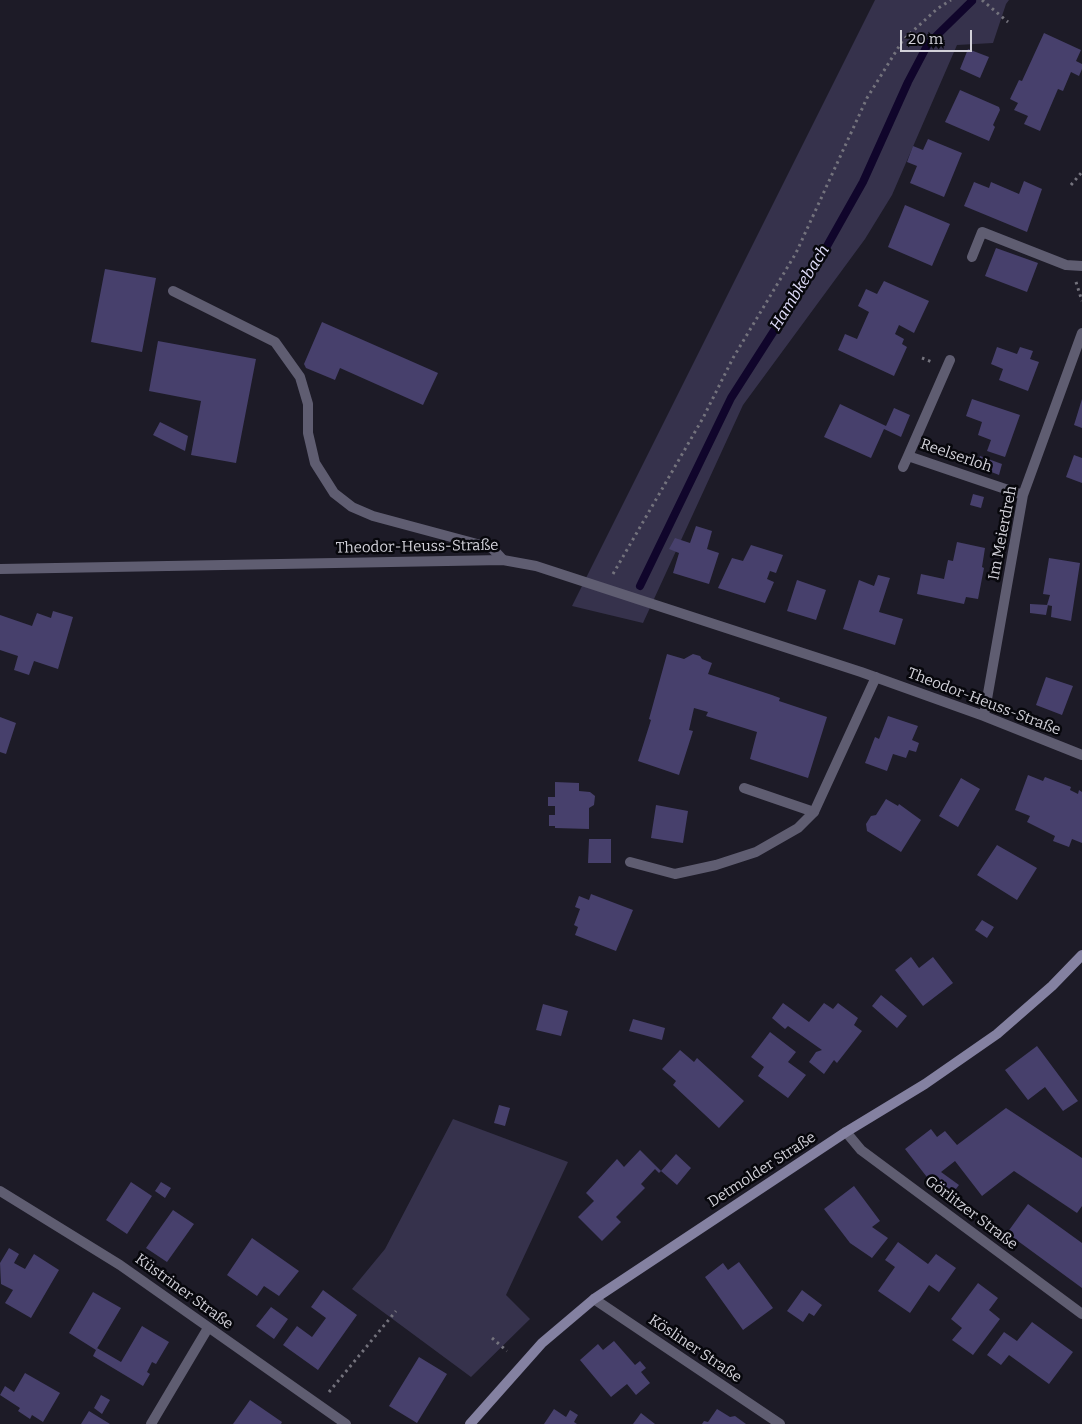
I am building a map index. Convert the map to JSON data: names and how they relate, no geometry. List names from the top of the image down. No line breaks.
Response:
{"streets":{"main road":["Detmolder Straße"],"street":["Reelserloh","Im Meierdreh","Theodor-Heuss-Straße","Görlitzer Straße","Küstriner Straße","Kösliner Straße"]},"crossings":[["Reelserloh","Im Meierdreh"],["Im Meierdreh","Theodor-Heuss-Straße"],["Detmolder Straße","Görlitzer Straße"],["Detmolder Straße","Kösliner Straße"]],"water":["Hambkebach"],"scale_bar":"20 m"}
